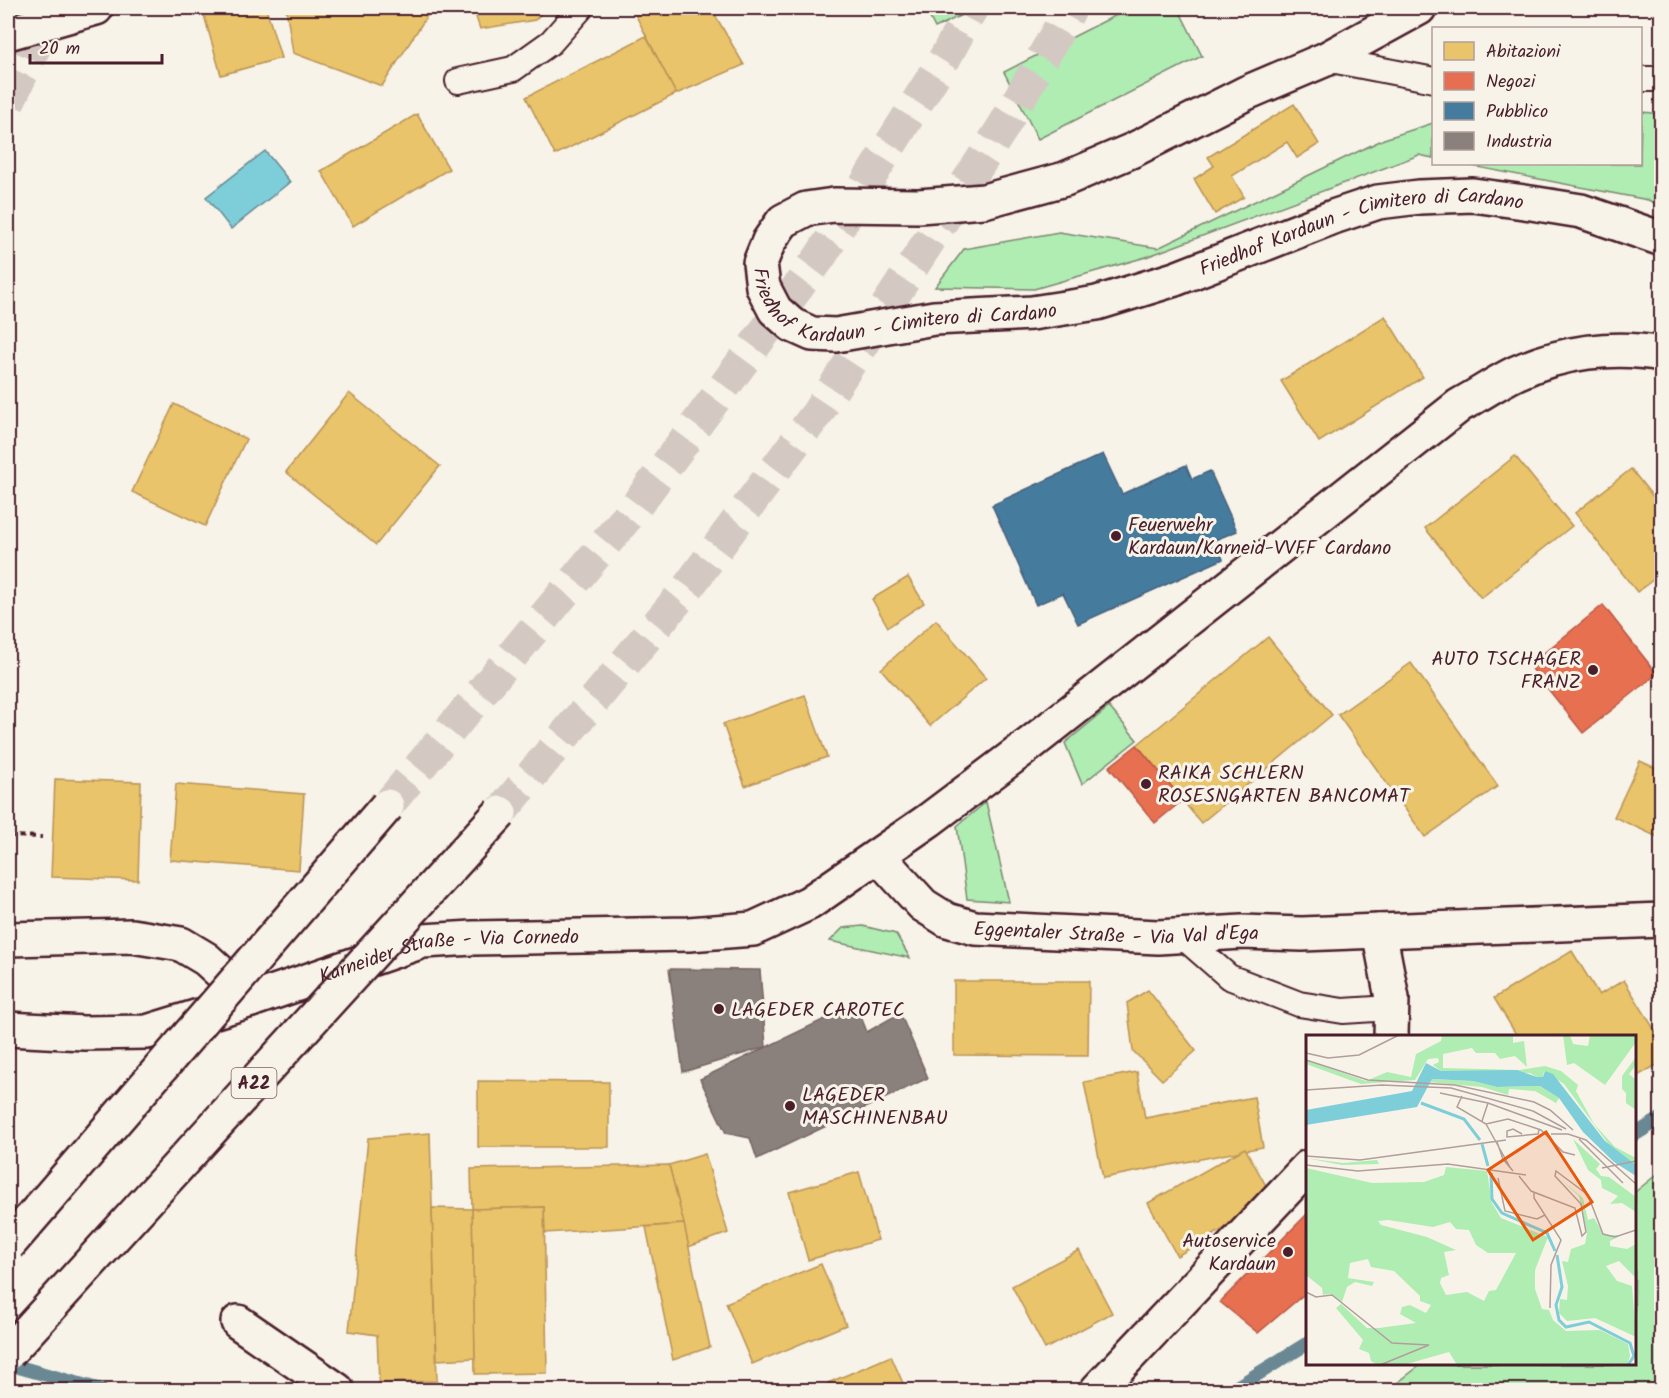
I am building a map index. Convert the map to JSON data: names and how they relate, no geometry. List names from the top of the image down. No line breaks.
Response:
{"streets":{"main road":["Friedhof Kardaun - Cimitero di Cardano","Eggentaler Straße - Via Val d'Ega","Karneider Straße - Via Cornedo","A22"]},"crossings":[["Eggentaler Straße - Via Val d'Ega","Karneider Straße - Via Cornedo"]],"places":["Feuerwehr Kardaun/Karneid-VVFF Cardano","AUTO TSCHAGER FRANZ","RAIKA SCHLERN ROSESNGARTEN BANCOMAT","LAGEDER CAROTEC","LAGEDER MASCHINENBAU","Autoservice Kardaun"],"legend":["Abitazioni","Negozi","Pubblico","Industria"],"scale_bar":"20 m"}
